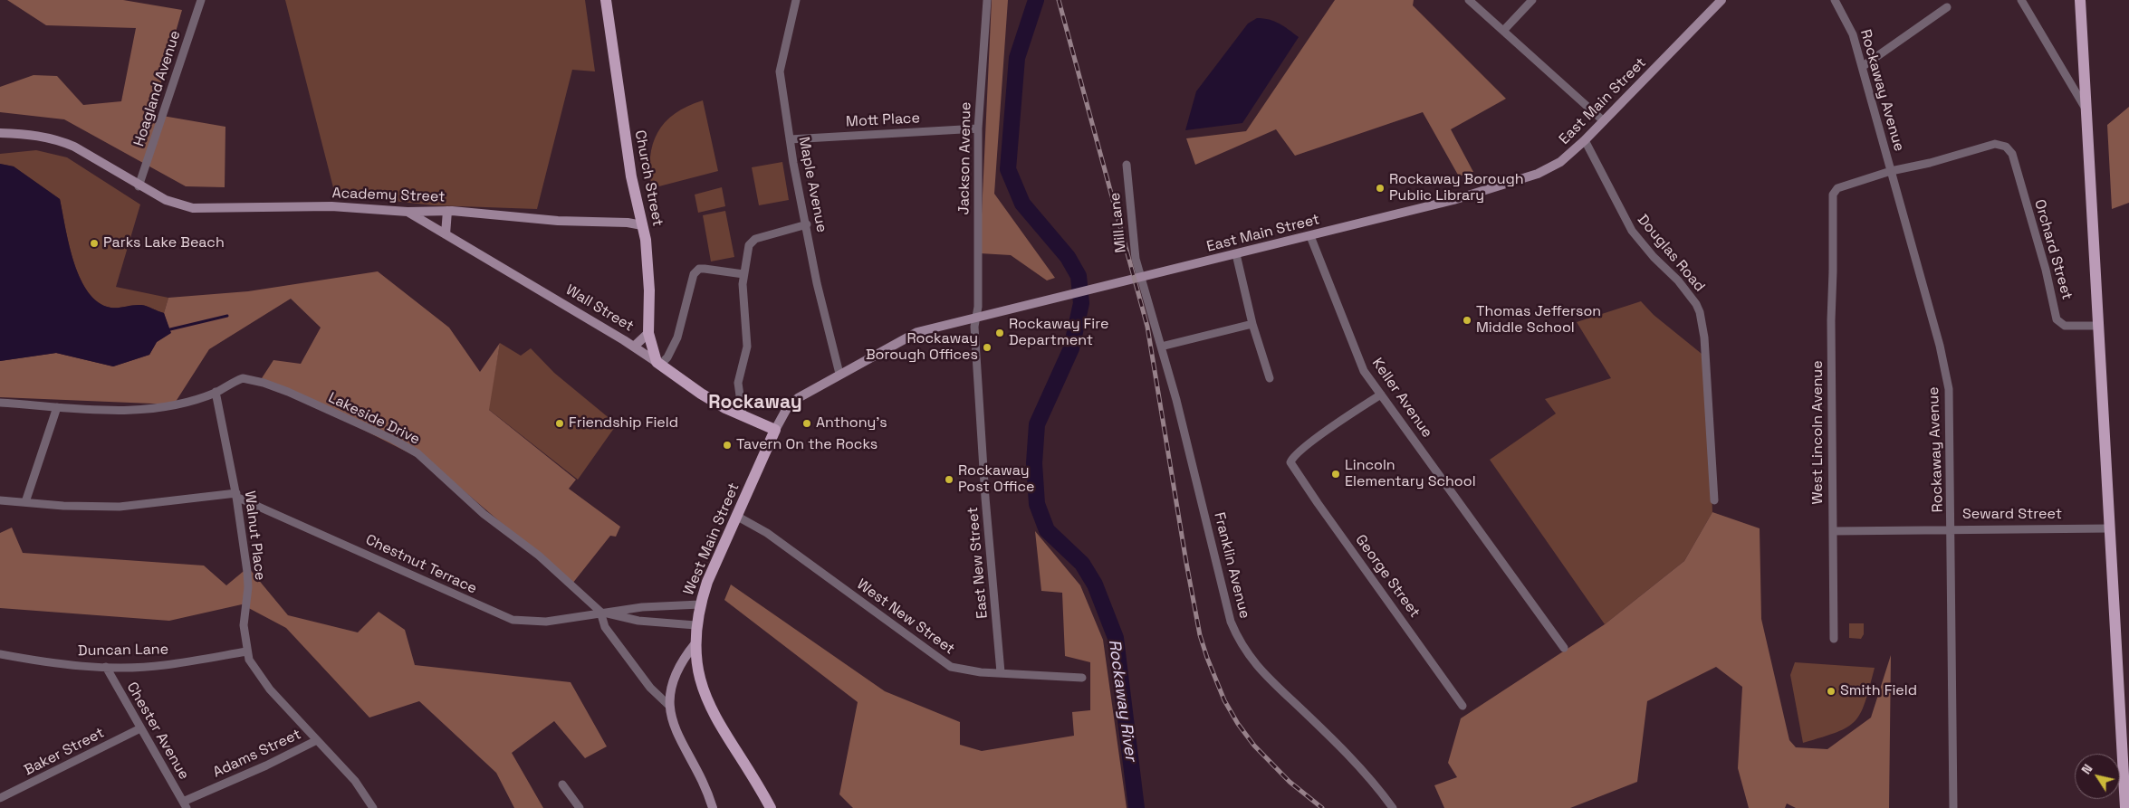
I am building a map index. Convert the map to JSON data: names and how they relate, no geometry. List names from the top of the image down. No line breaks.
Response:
{"streets":{"main road":["Church Street","Wall Street","West Main Street"],"street":["Hoagland Avenue","Rockaway Avenue","East Main Street","Mott Place","Jackson Avenue","Maple Avenue","Academy Street","Mill Lane","Orchard Street","Douglas Road","Keller Avenue","Lakeside Drive","West Lincoln Avenue","Seward Street","Walnut Place","East New Street","Chestnut Terrace","Franklin Avenue","George Street","West New Street","Duncan Lane","Chester Avenue","Baker Street","Adams Street"]},"crossings":[["Hoagland Avenue","Academy Street"],["Rockaway Avenue","West Lincoln Avenue"],["Rockaway Avenue","Seward Street"],["East Main Street","Jackson Avenue"],["East Main Street","Maple Avenue"],["East Main Street","Mill Lane"],["East Main Street","Douglas Road"],["East Main Street","Wall Street"],["East Main Street","Keller Avenue"],["East Main Street","West Main Street"],["East Main Street","East New Street"],["East Main Street","Franklin Avenue"],["Mott Place","Jackson Avenue"],["Mott Place","Maple Avenue"],["Jackson Avenue","East New Street"],["Church Street","Academy Street"],["Church Street","Wall Street"],["Academy Street","Wall Street"],["Mill Lane","Franklin Avenue"],["Orchard Street","West Lincoln Avenue"],["Wall Street","West Main Street"],["Keller Avenue","George Street"],["Lakeside Drive","Walnut Place"],["Lakeside Drive","Chestnut Terrace"],["West Lincoln Avenue","Seward Street"],["Walnut Place","Chestnut Terrace"],["Walnut Place","Duncan Lane"],["Walnut Place","Adams Street"],["West Main Street","Chestnut Terrace"],["West Main Street","West New Street"],["East New Street","West New Street"],["Duncan Lane","Chester Avenue"],["Chester Avenue","Baker Street"],["Chester Avenue","Adams Street"]],"districts":["Rockaway"],"water":["Rockaway River"],"places":["Rockaway Borough Public Library","Parks Lake Beach","Thomas Jefferson Middle School","Rockaway Fire Department","Rockaway Borough Offices","Friendship Field","Anthony's","Tavern On the Rocks","Lincoln Elementary School","Rockaway Post Office","Smith Field"],"north":"top left"}
